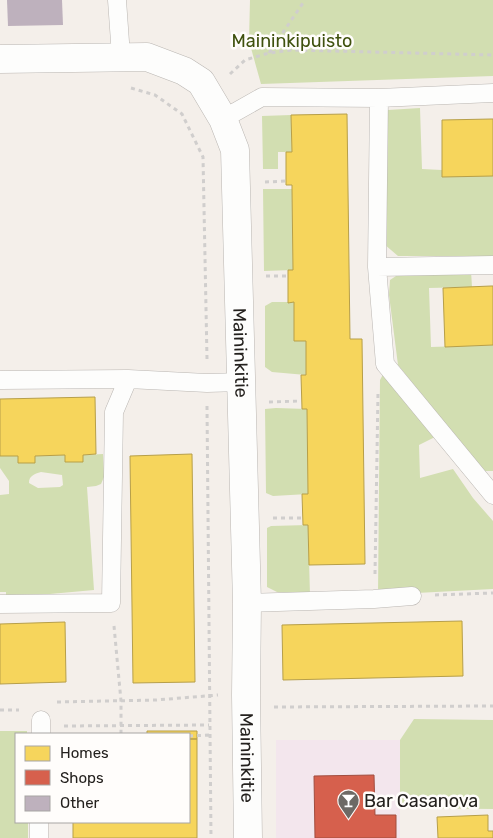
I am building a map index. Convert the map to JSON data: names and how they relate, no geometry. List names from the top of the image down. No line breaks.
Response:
{"streets":{"street":["Maininkitie"]},"parks":["Maininkipuisto"],"places":{"bar":["Bar Casanova"]},"legend":["Homes","Shops","Other"]}
